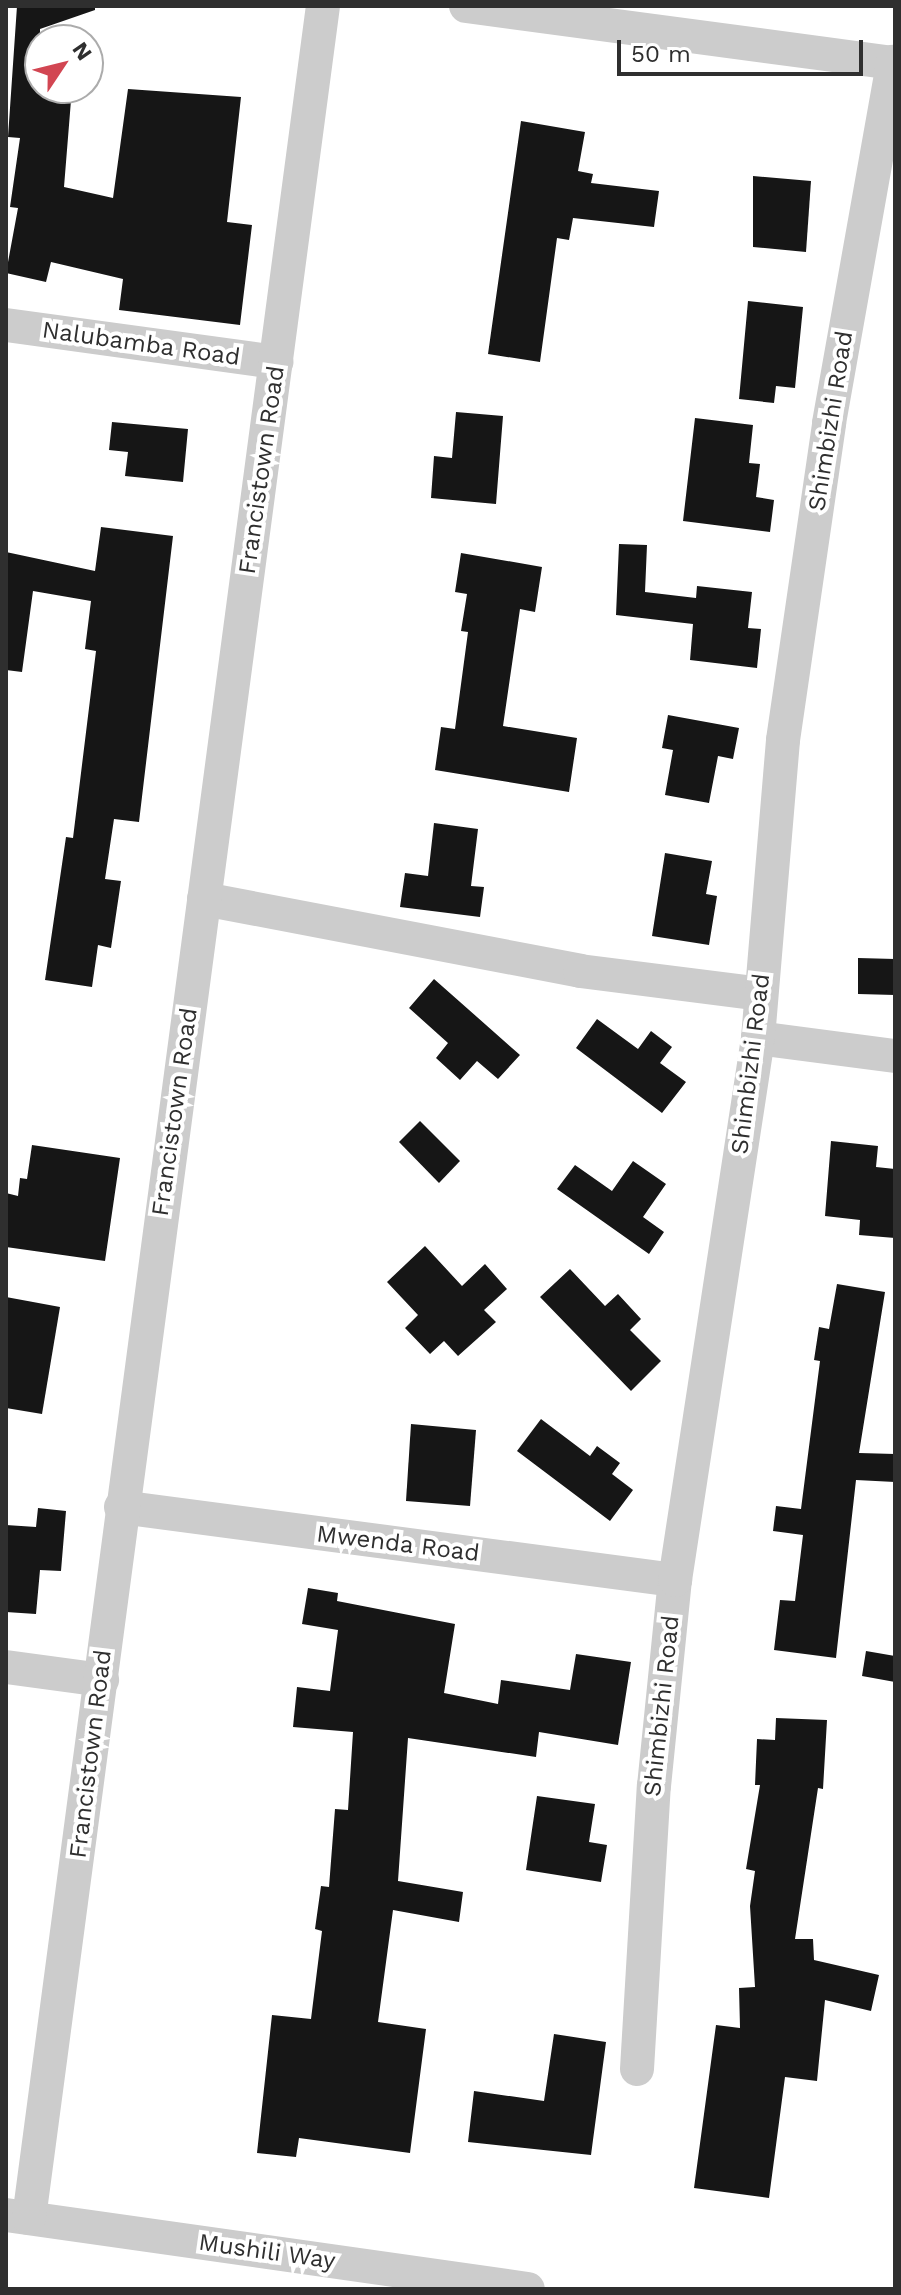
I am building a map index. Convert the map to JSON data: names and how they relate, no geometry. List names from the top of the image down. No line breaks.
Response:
{"streets":{"street":["Nalubamba Road","Shimbizhi Road","Francistown Road","Mwenda Road","Mushili Way"]},"crossings":[["Nalubamba Road","Francistown Road"],["Shimbizhi Road","Mwenda Road"],["Francistown Road","Mwenda Road"],["Francistown Road","Mushili Way"]],"scale_bar":"50 m","north":"top right"}
